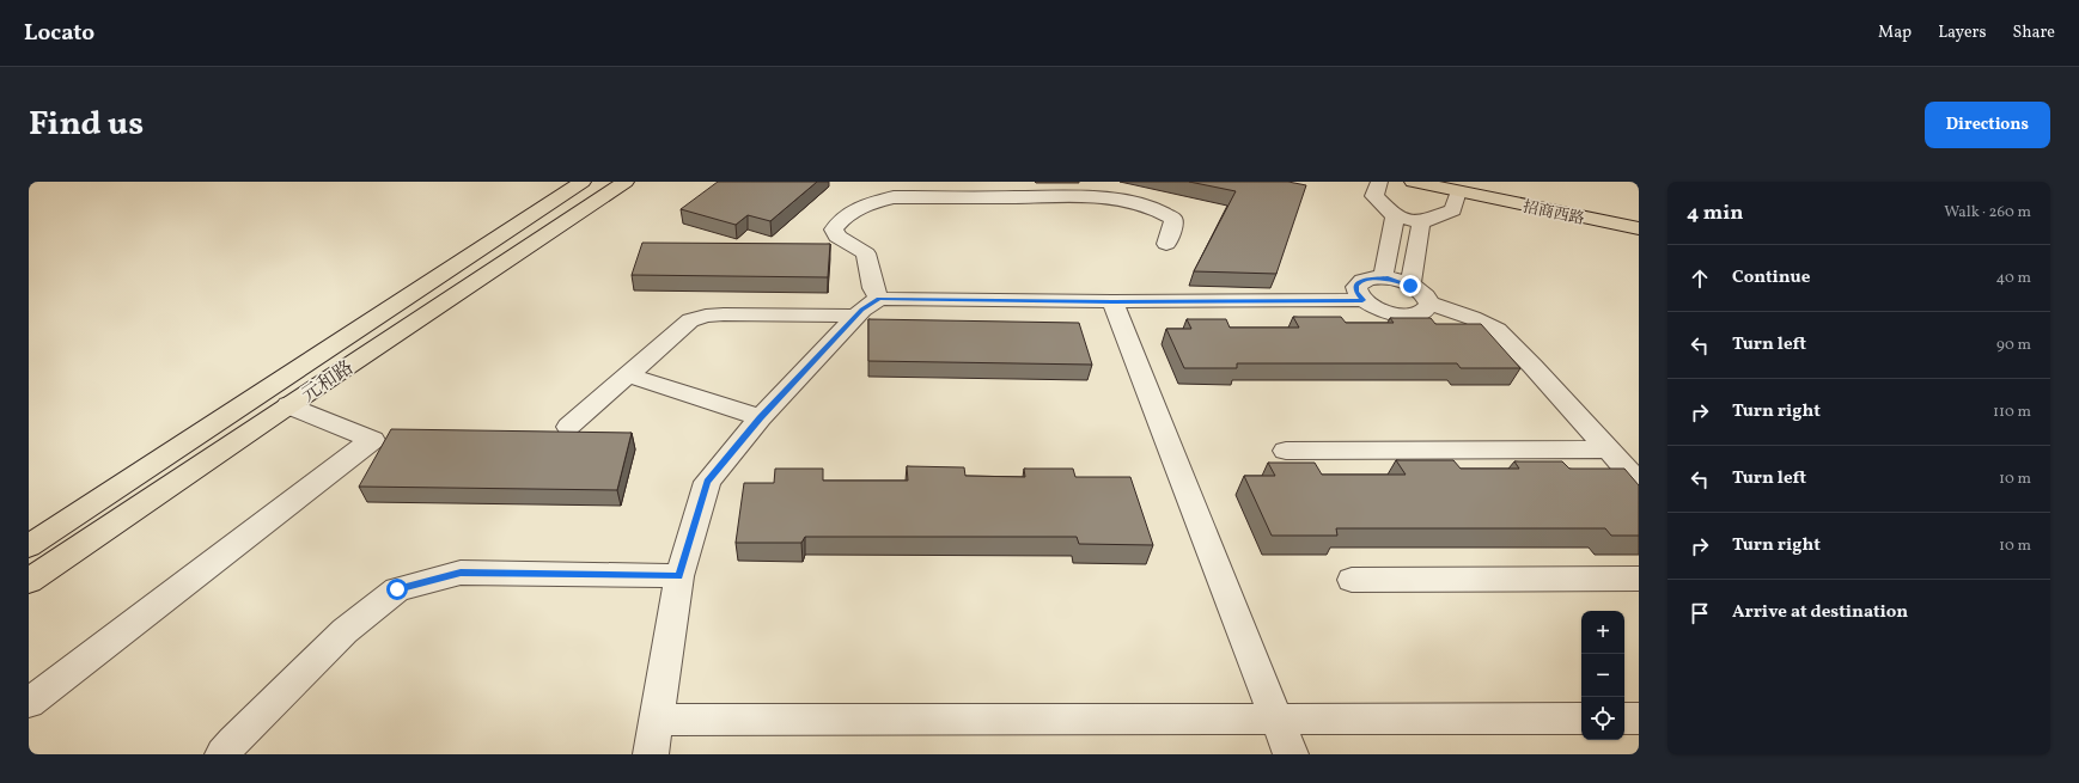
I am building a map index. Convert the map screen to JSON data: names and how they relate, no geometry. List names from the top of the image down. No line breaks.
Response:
{"streets":{"main road":["招商西路","元和路"]},"page":{"header":"Locato","nav":["Map","Layers","Share"],"title":"Find us","buttons":"Directions","heading":["4 min","Walk · 260 m"],"list":[["Continue","40 m"],["Turn left","90 m"],["Turn right","110 m"],["Turn left","10 m"],["Turn right","10 m"],"Arrive at destination"],"map_buttons":["+","−"]}}
